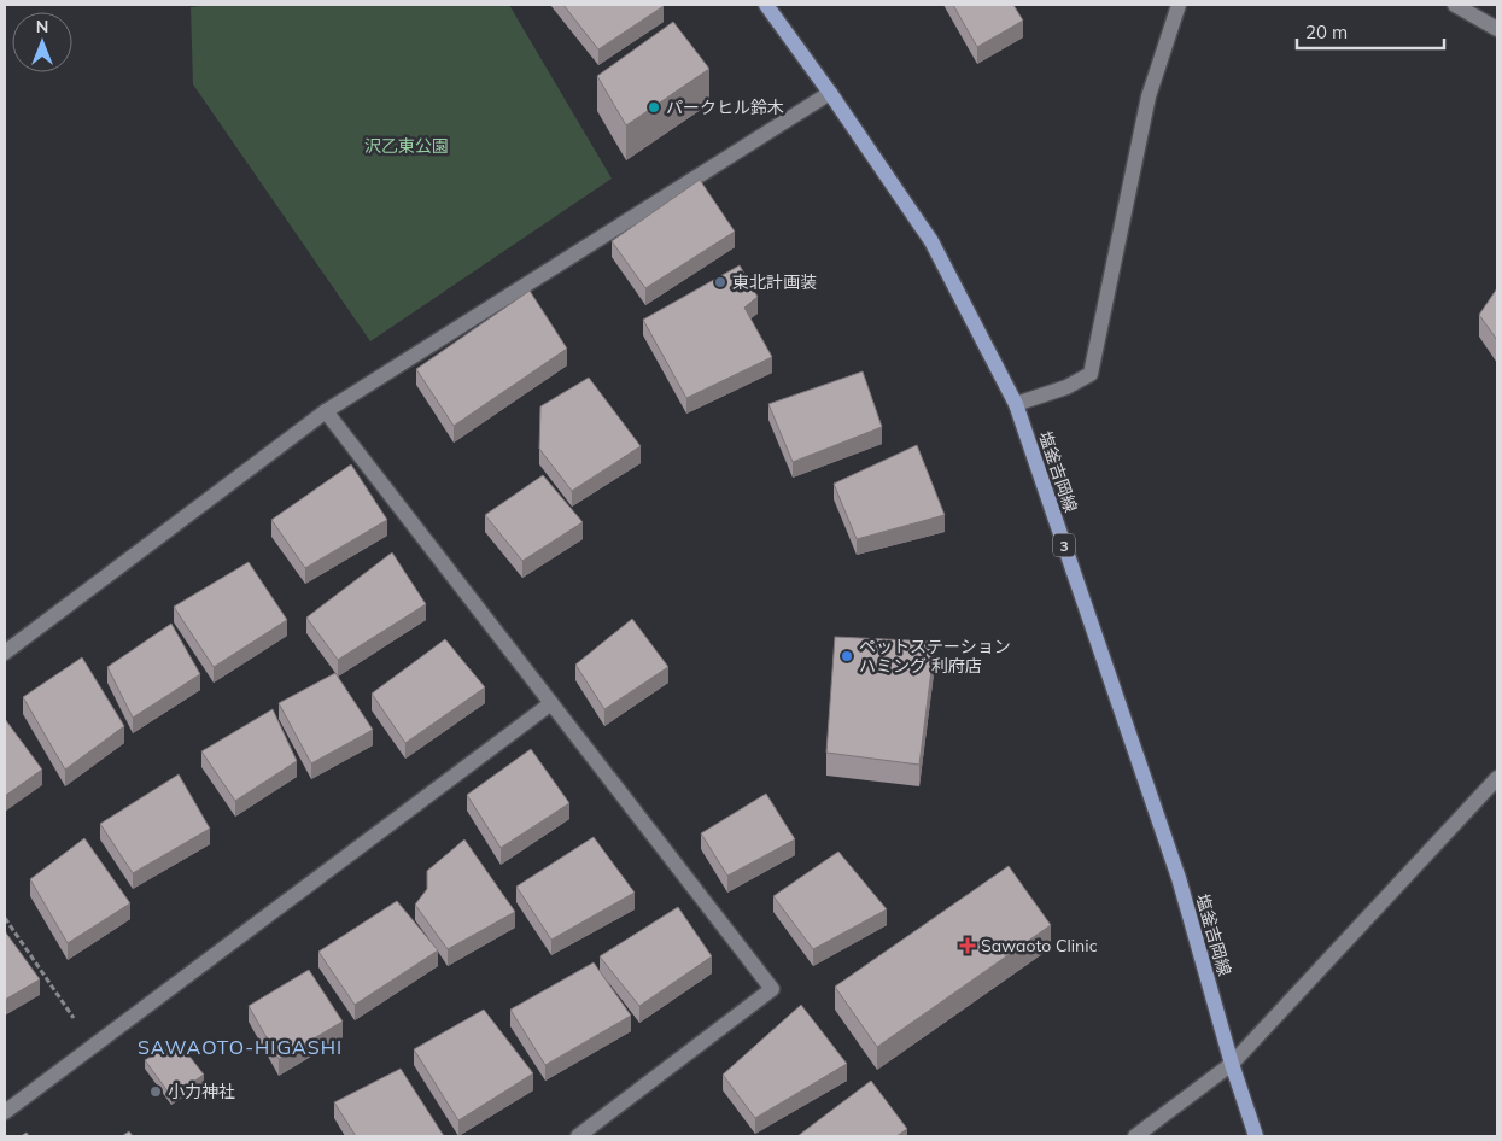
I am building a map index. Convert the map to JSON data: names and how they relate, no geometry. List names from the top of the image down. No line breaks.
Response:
{"streets":{"main road":["塩釜吉岡線","3"]},"districts":["SAWAOTO-HIGASHI"],"parks":["沢乙東公園"],"places":{"other":["パークヒル鈴木","東北計画装","ペットステーション ハミング 利府店","小力神社"],"health":["Sawaoto Clinic"]},"scale_bar":"20 m","north":"top"}
